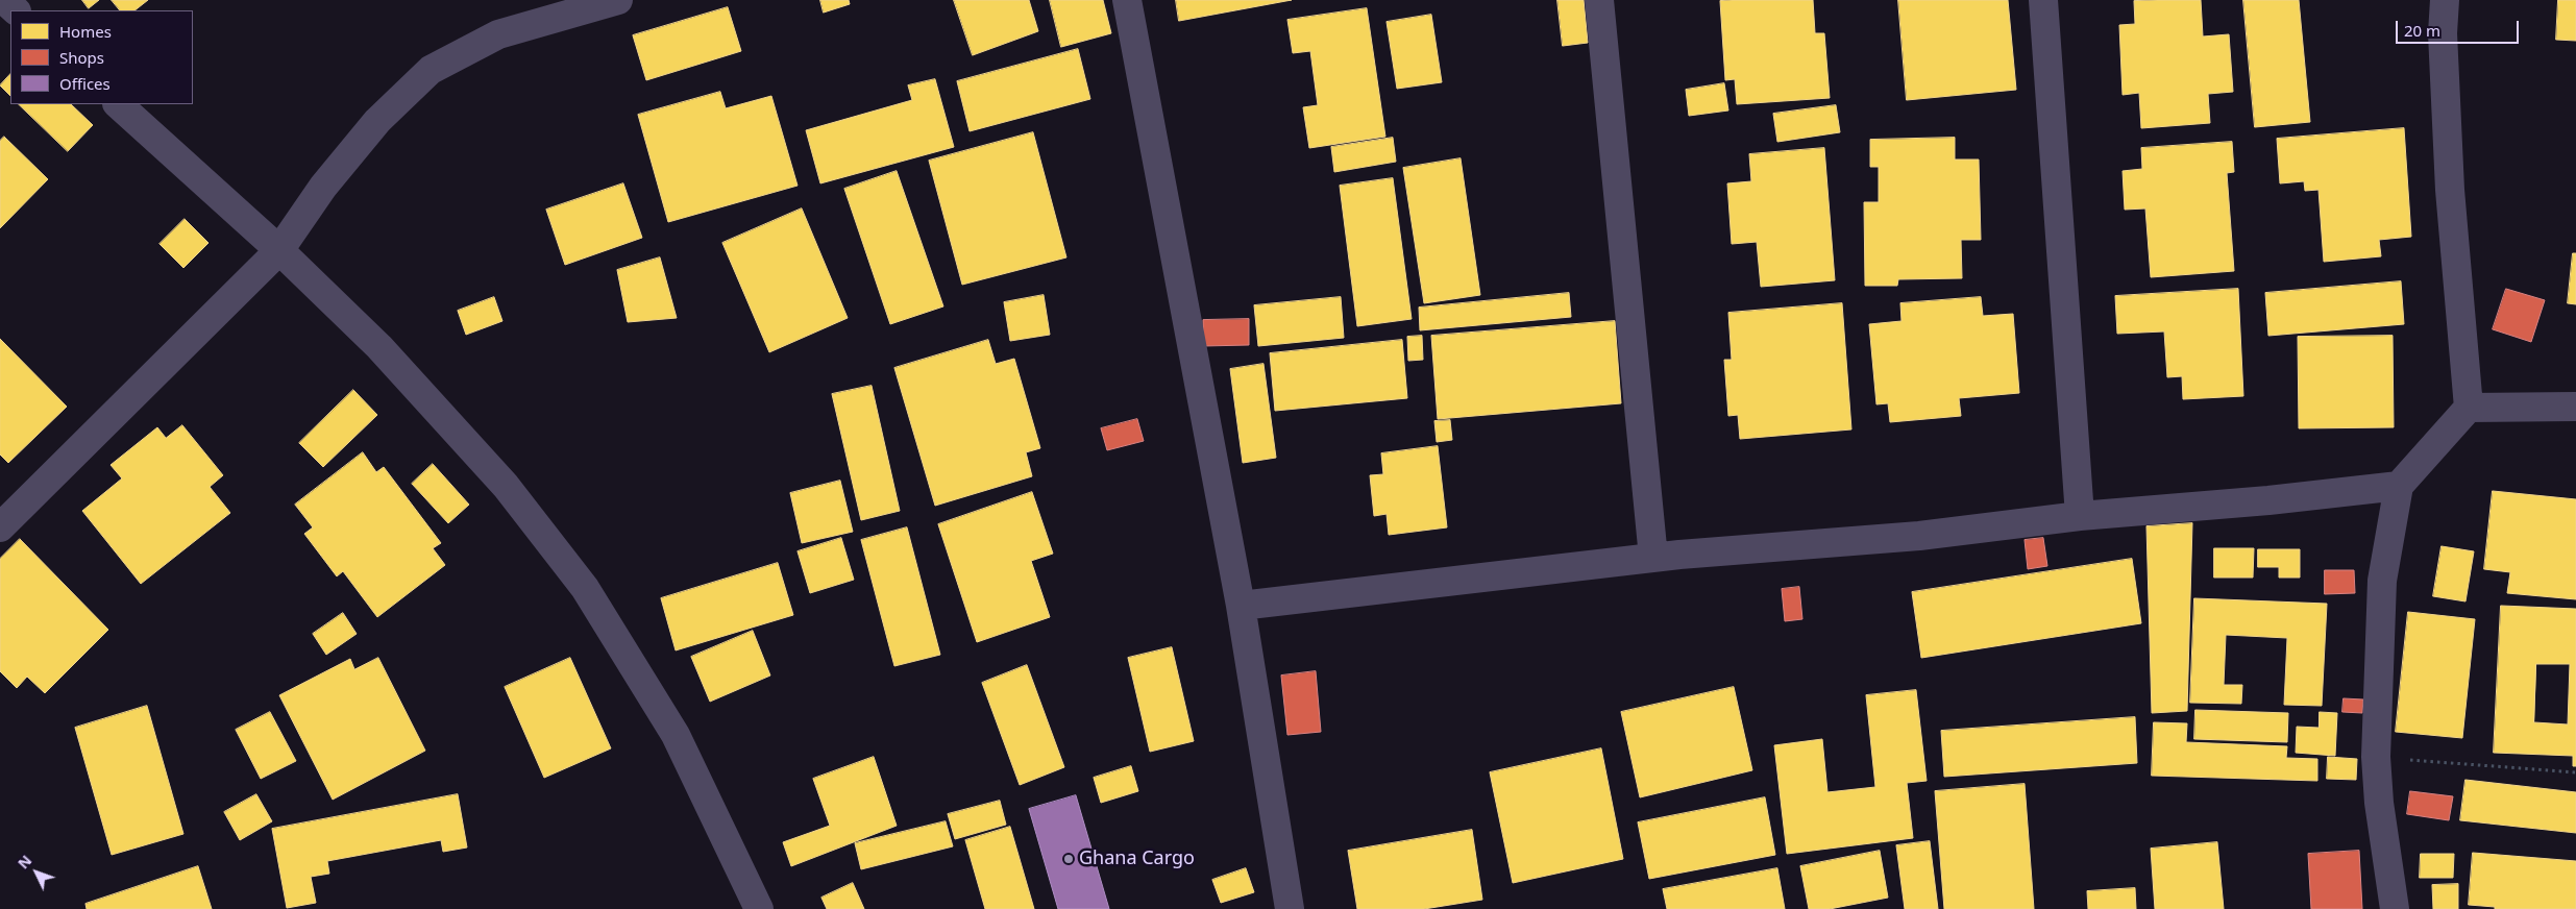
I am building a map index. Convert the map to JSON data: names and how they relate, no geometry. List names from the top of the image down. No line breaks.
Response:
{"places":["Ghana Cargo"],"legend":["Homes","Shops","Offices"],"scale_bar":"20 m","north":"top left"}
